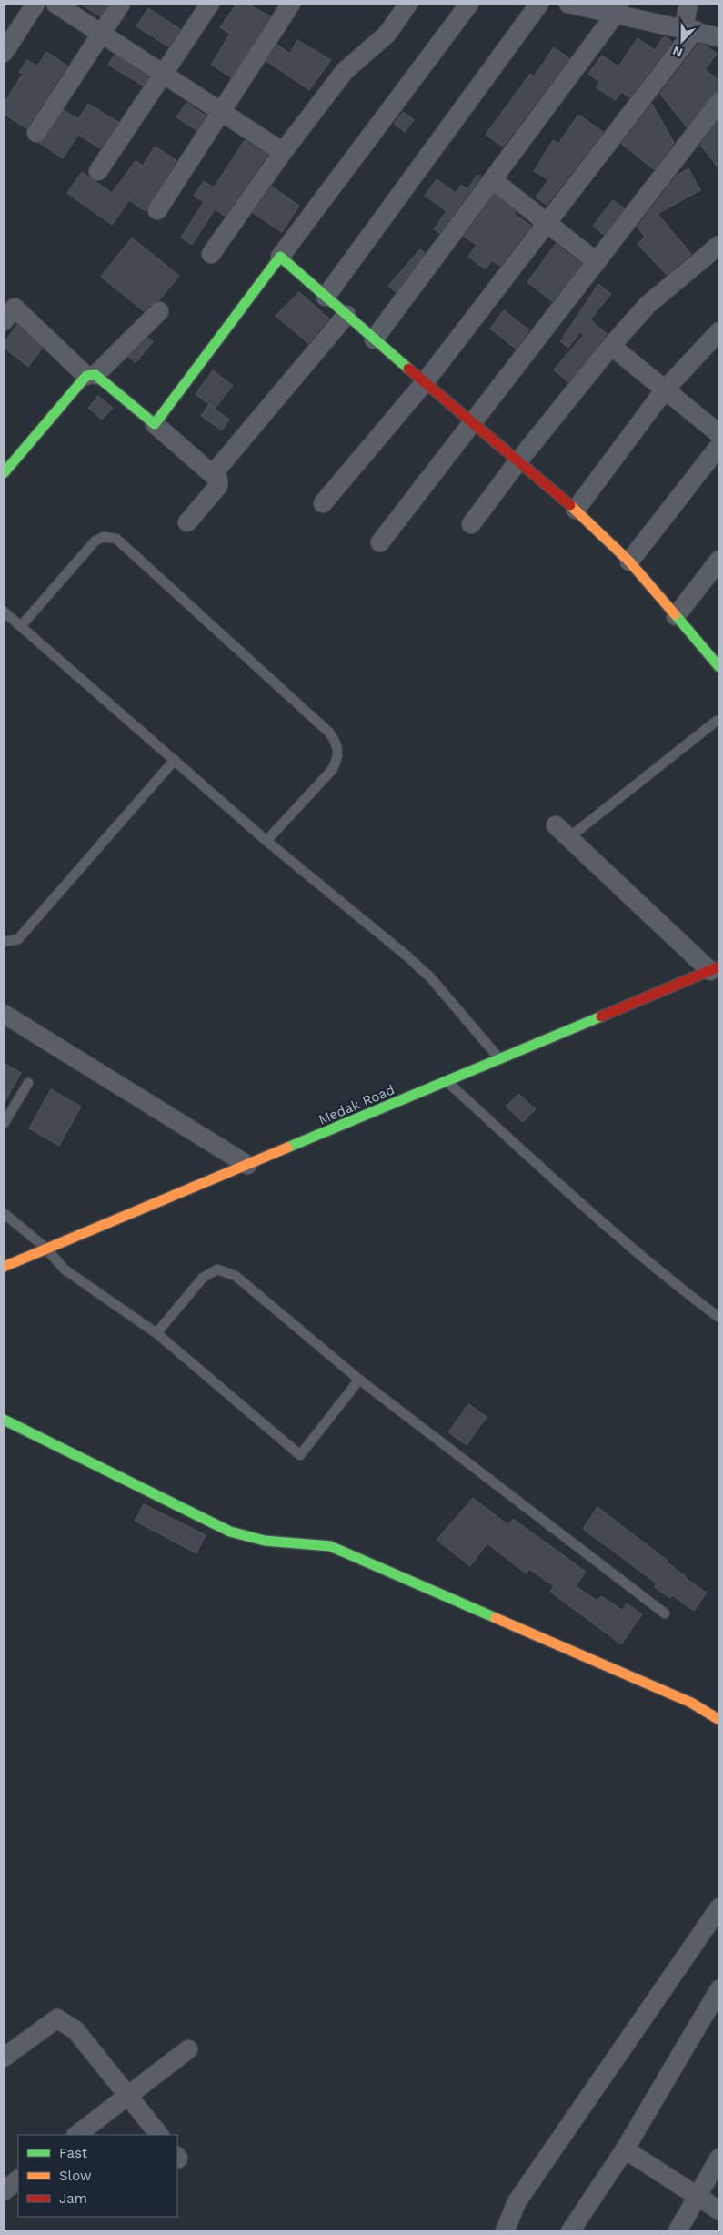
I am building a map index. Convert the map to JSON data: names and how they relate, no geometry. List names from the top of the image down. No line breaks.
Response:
{"streets":{"street":["Medak Road"]},"legend":["Fast","Slow","Jam"],"north":"bottom"}
